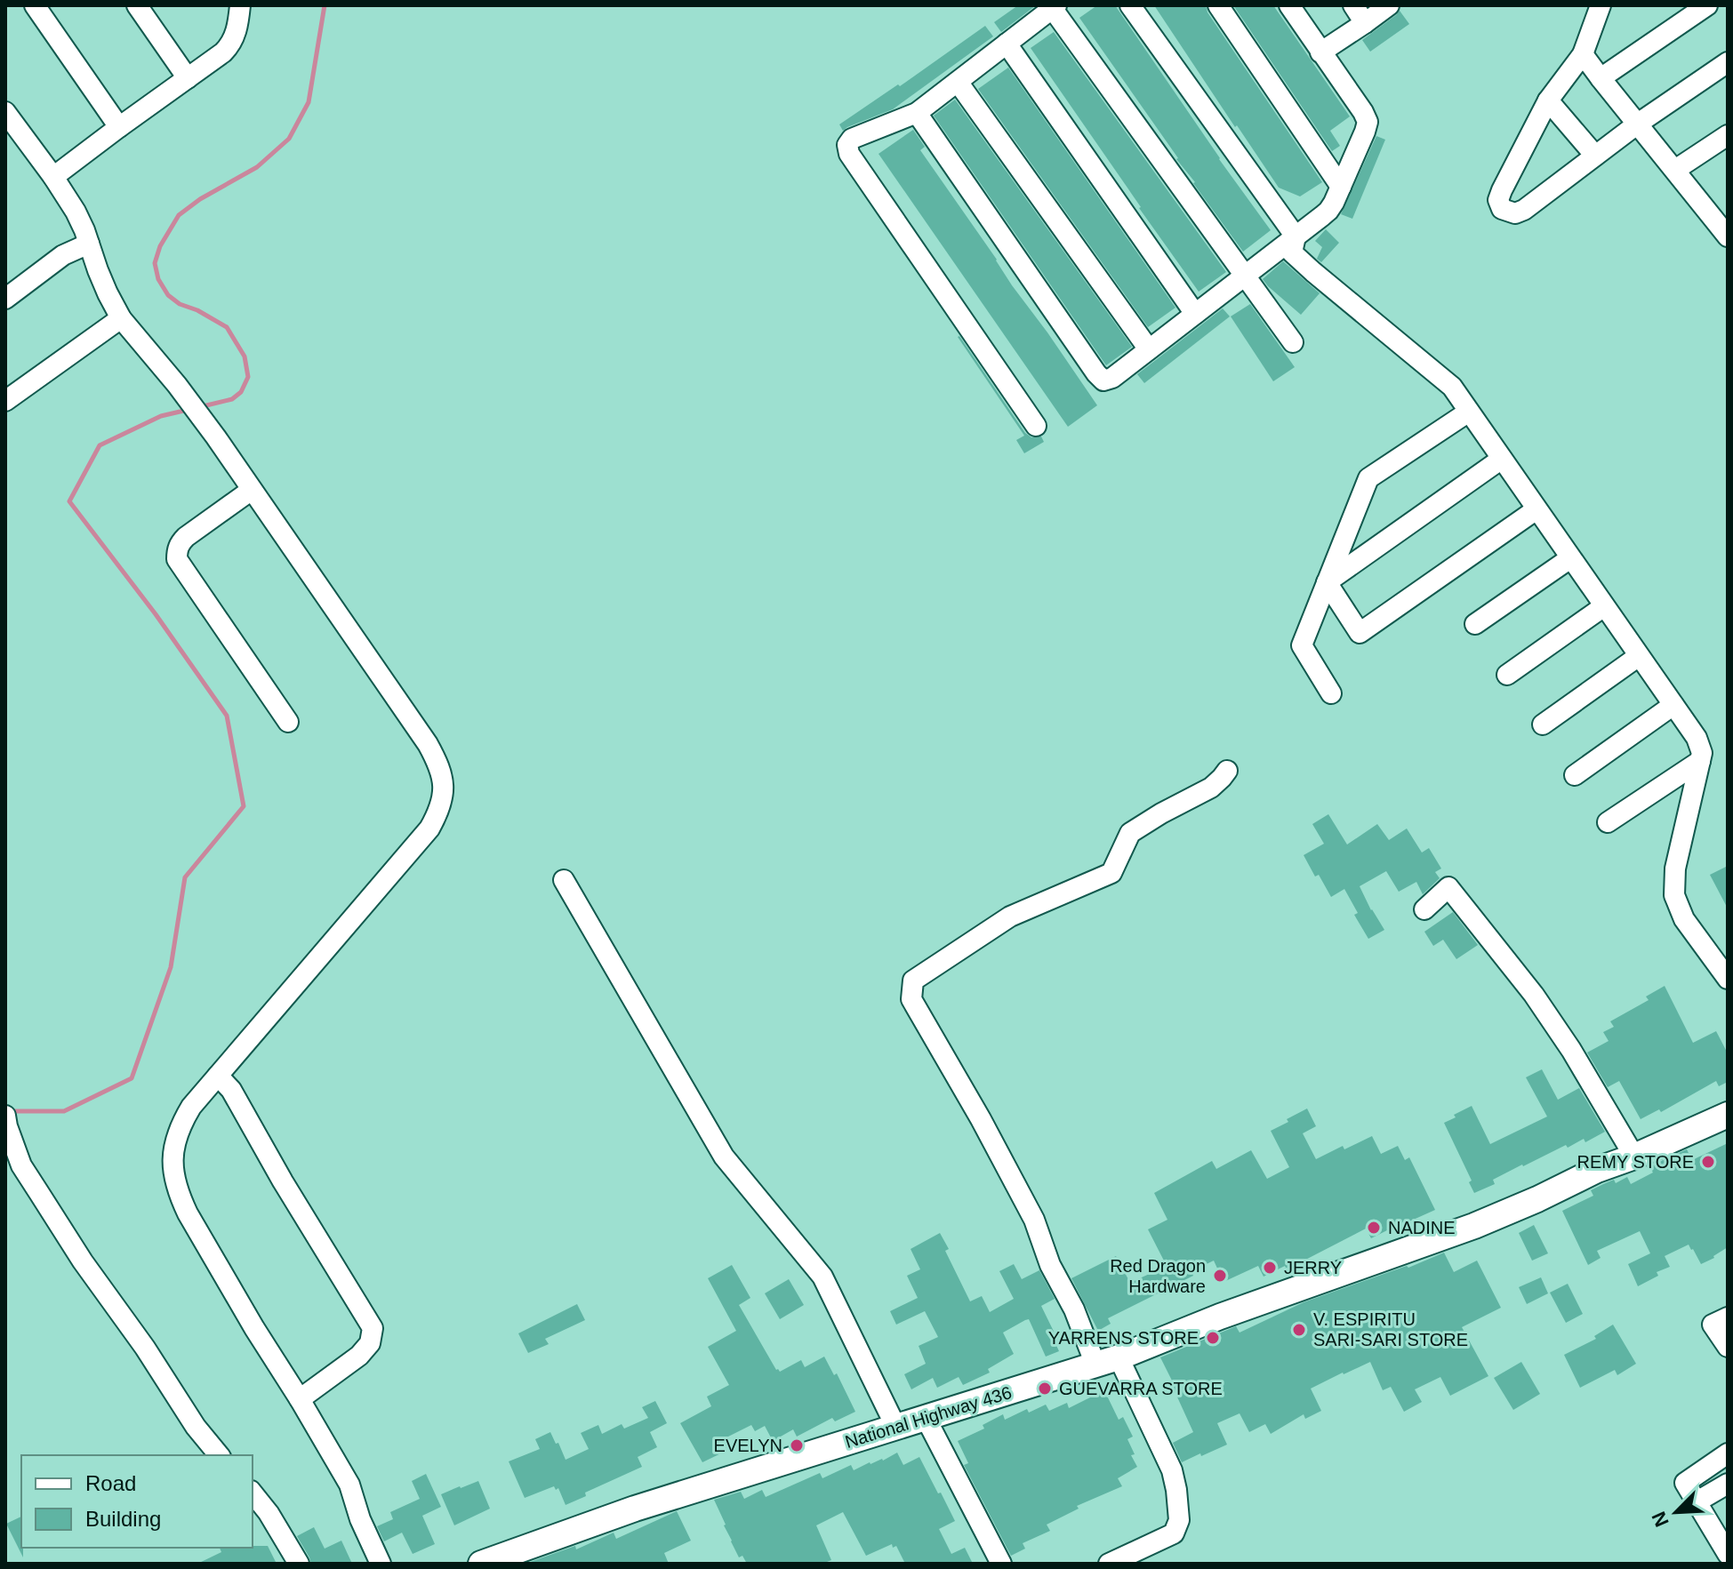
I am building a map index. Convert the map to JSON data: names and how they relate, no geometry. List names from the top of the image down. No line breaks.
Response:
{"streets":{"main road":["National Highway 436"]},"places":["REMY STORE","NADINE","JERRY","Red Dragon Hardware","V. ESPIRITU SARI-SARI STORE","YARRENS STORE","GUEVARRA STORE","EVELYN"],"legend":["Road","Building"],"north":"bottom left"}
